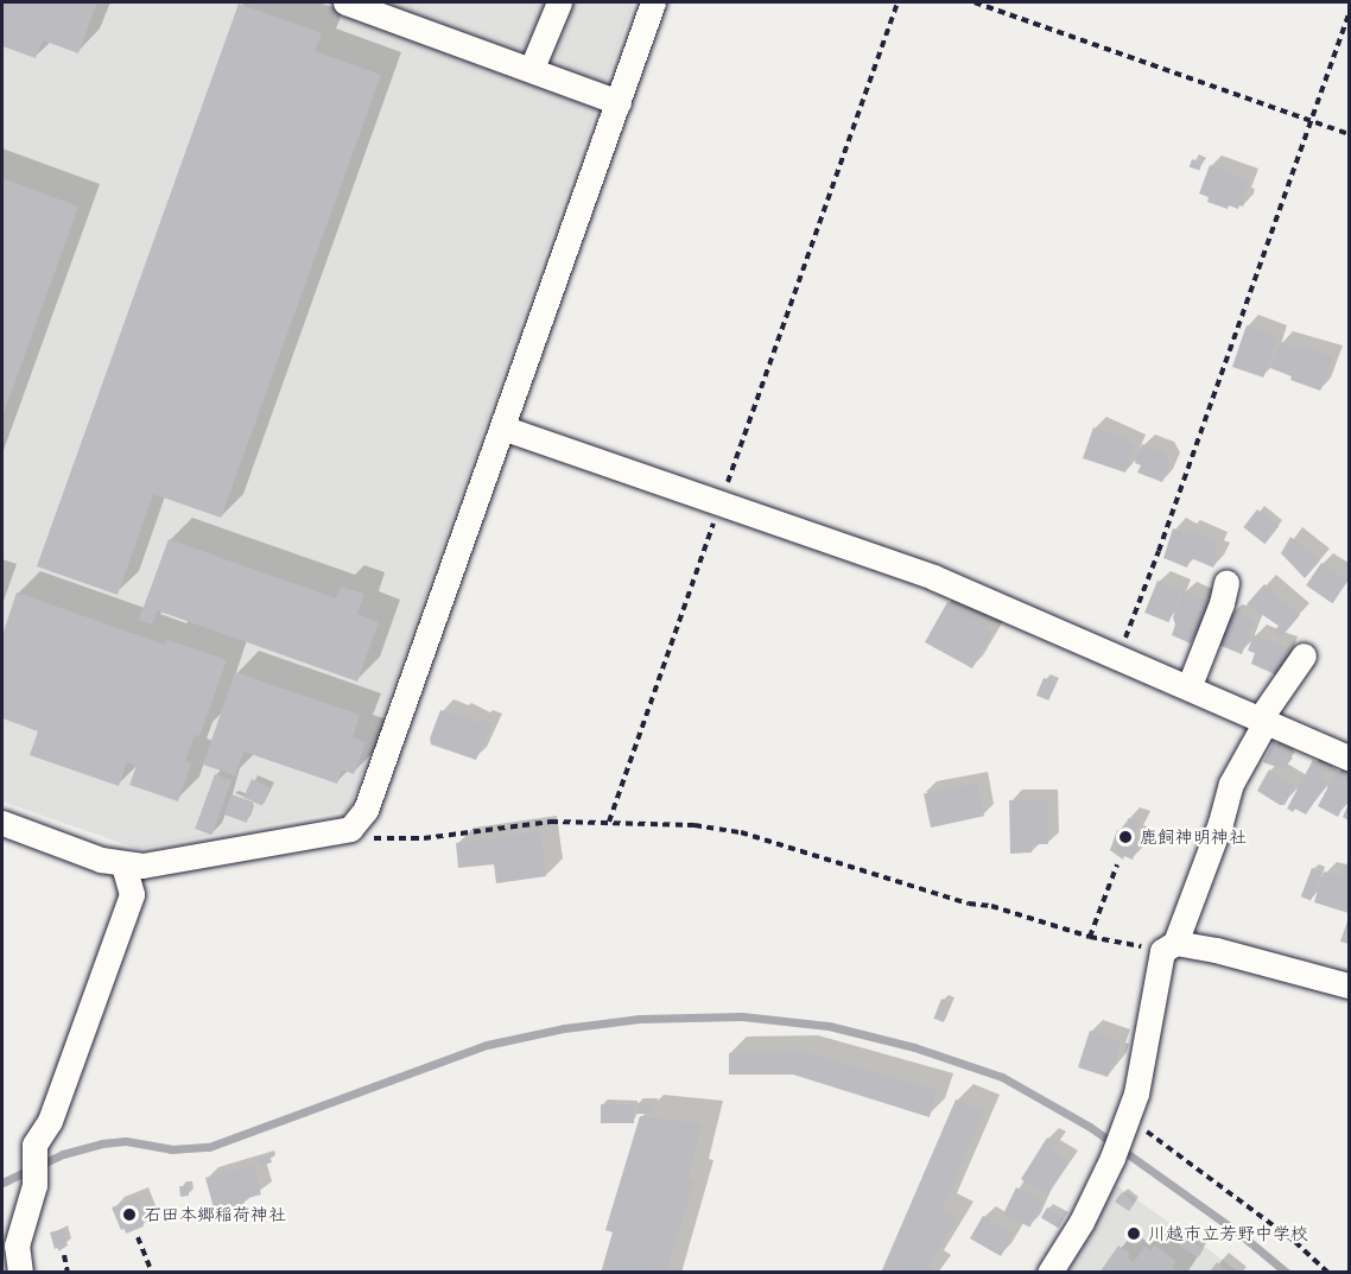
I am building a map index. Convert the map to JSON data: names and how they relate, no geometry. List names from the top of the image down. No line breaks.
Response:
{"places":["鹿飼神明神社","石田本郷稲荷神社","川越市立芳野中学校"]}
